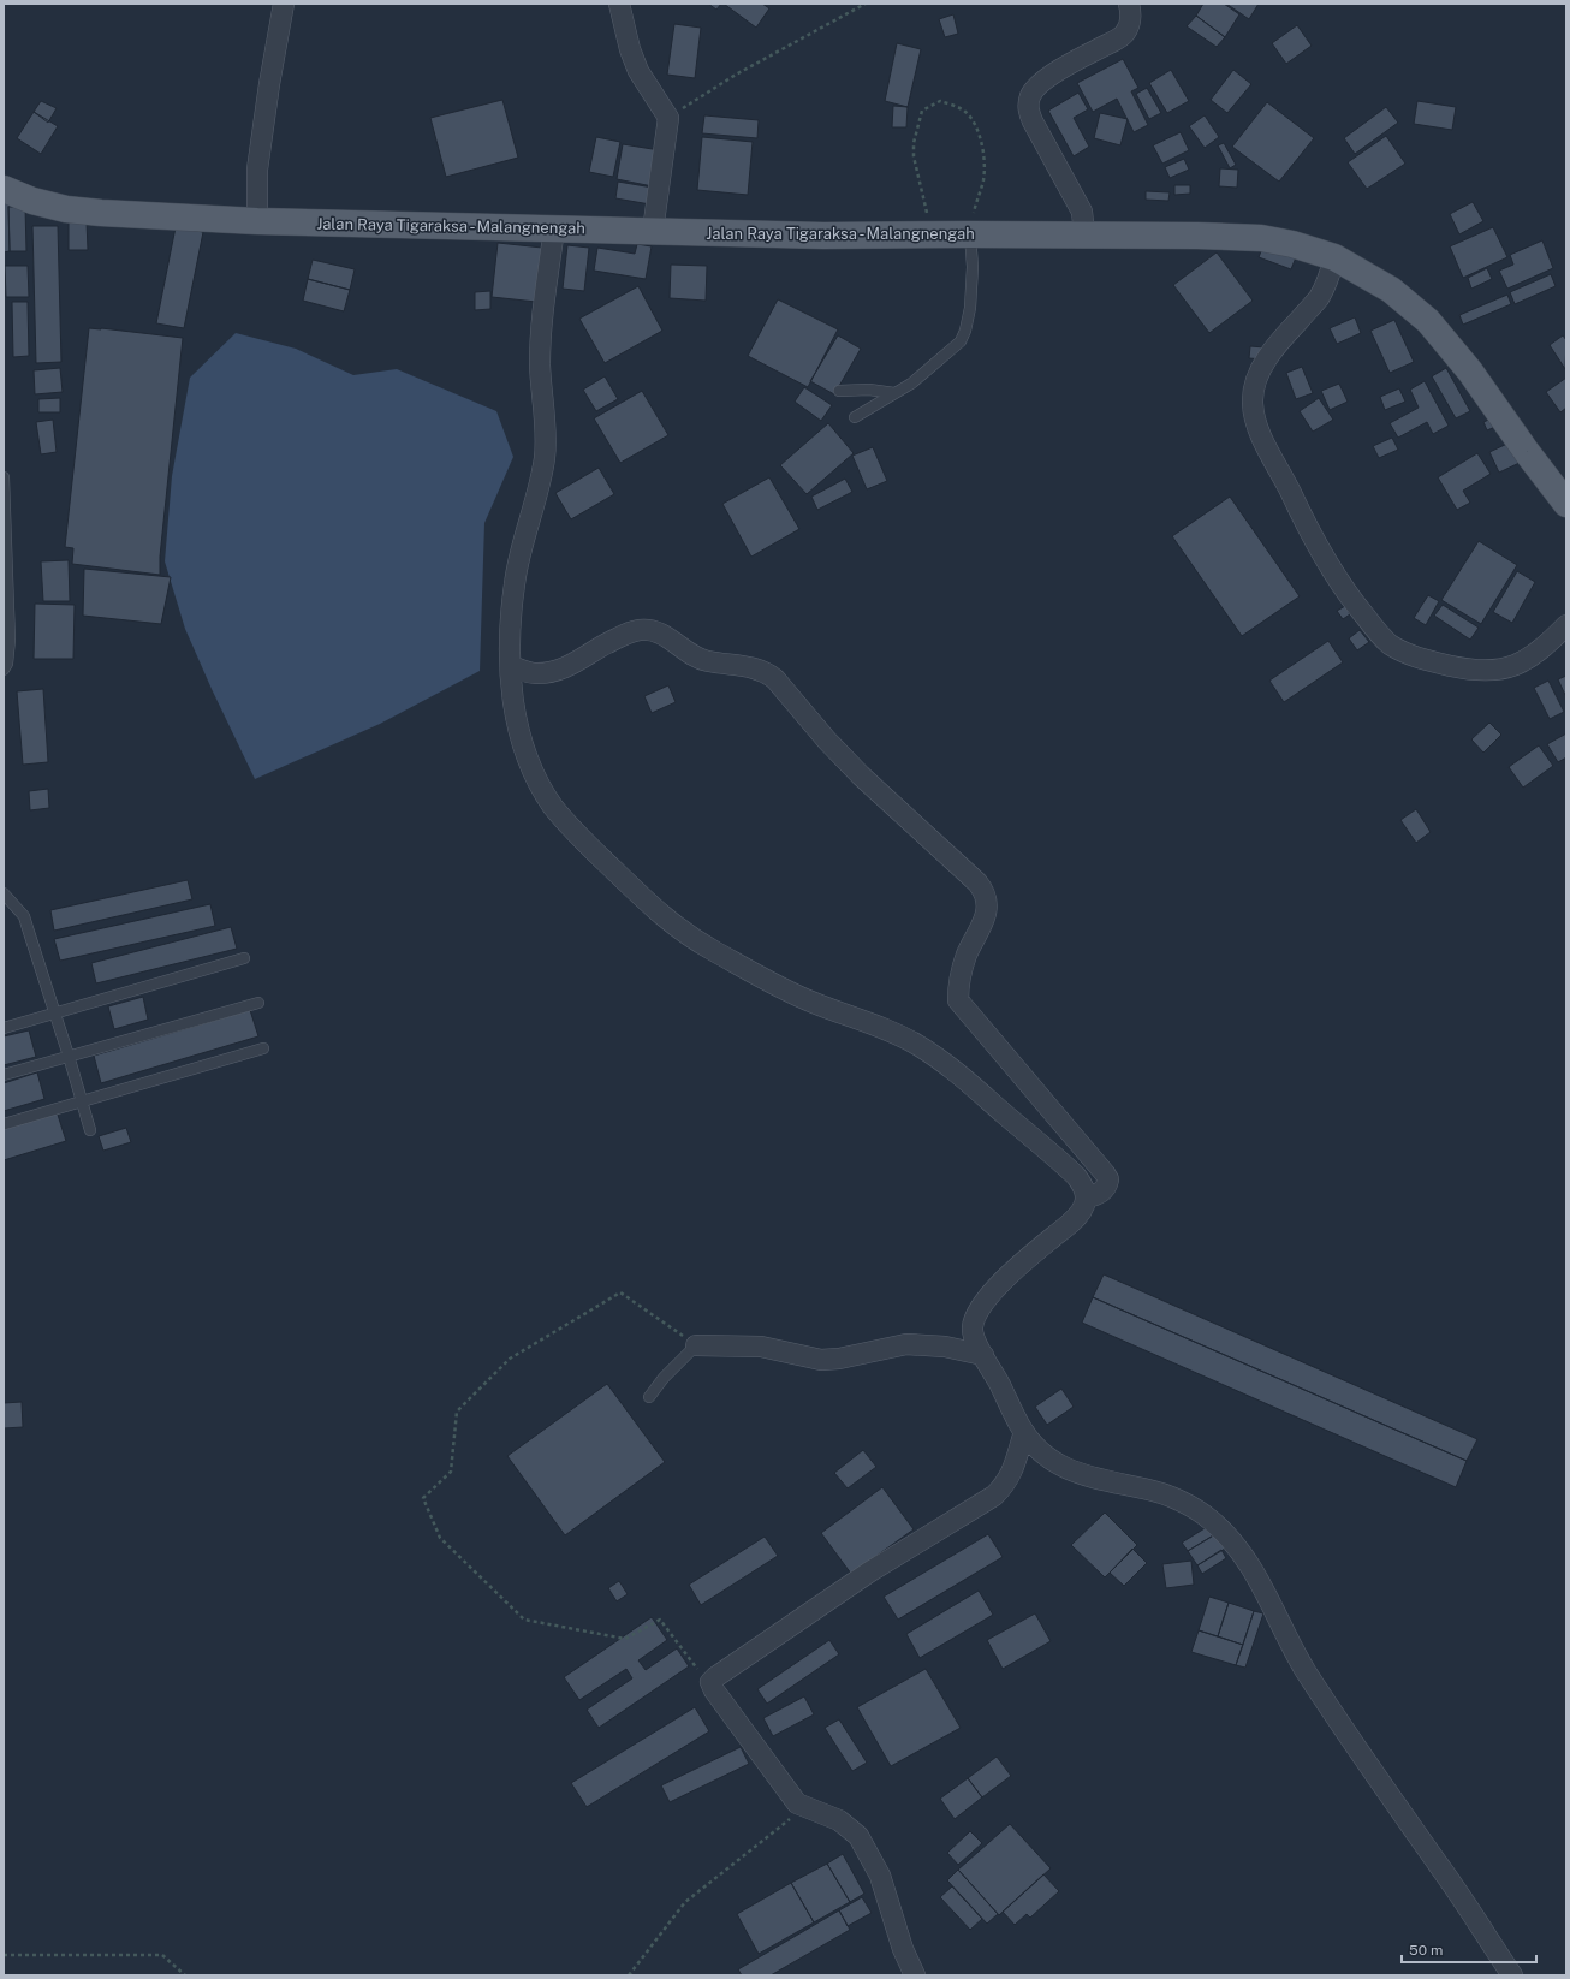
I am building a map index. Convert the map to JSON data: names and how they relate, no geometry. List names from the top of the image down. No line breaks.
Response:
{"streets":{"main road":["Jalan Raya Tigaraksa - Malangnengah"]},"scale_bar":"50 m"}
